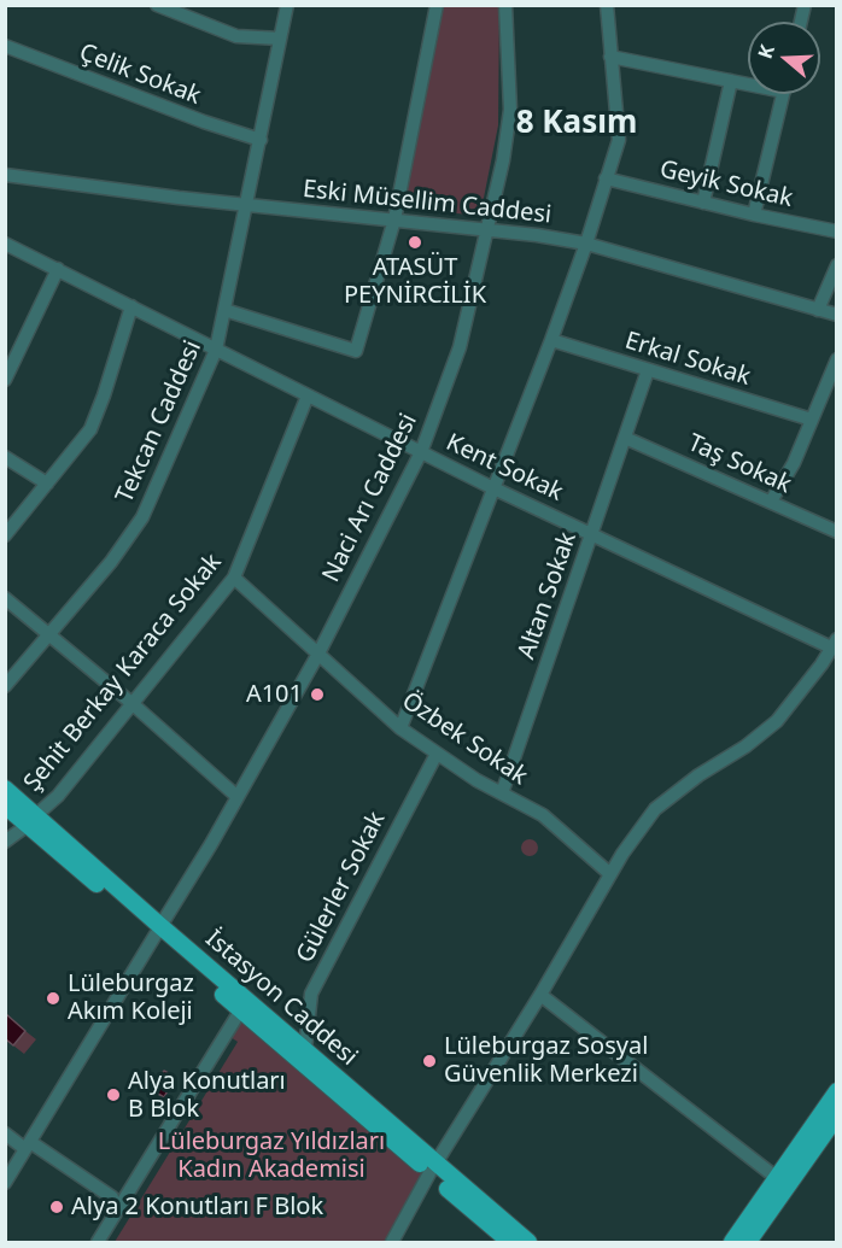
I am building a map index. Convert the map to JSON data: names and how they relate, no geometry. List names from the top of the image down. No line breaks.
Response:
{"streets":{"main road":["İstasyon Caddesi"],"street":["Çelik Sokak","Geyik Sokak","Eski Müsellim Caddesi","Erkal Sokak","Tekcan Caddesi","Taş Sokak","Kent Sokak","Naci Arı Caddesi","Altan Sokak","Şehit Berkay Karaca Sokak","Özbek Sokak","Gülerler Sokak"]},"crossings":[["Çelik Sokak","Tekcan Caddesi"],["Eski Müsellim Caddesi","Tekcan Caddesi"],["Eski Müsellim Caddesi","Naci Arı Caddesi"],["Erkal Sokak","Altan Sokak"],["Tekcan Caddesi","Kent Sokak"],["Taş Sokak","Altan Sokak"],["Kent Sokak","Naci Arı Caddesi"],["Kent Sokak","Altan Sokak"],["Kent Sokak","Şehit Berkay Karaca Sokak"],["Naci Arı Caddesi","Özbek Sokak"],["Naci Arı Caddesi","İstasyon Caddesi"],["Altan Sokak","Özbek Sokak"],["Şehit Berkay Karaca Sokak","Özbek Sokak"],["Şehit Berkay Karaca Sokak","İstasyon Caddesi"],["Özbek Sokak","Gülerler Sokak"],["Gülerler Sokak","İstasyon Caddesi"]],"districts":["8 Kasım"],"parks":["Lüleburgaz Yıldızları Kadın Akademisi"],"places":["ATASÜT PEYNİRCİLİK","A101","Lüleburgaz Akım Koleji","Lüleburgaz Sosyal Güvenlik Merkezi","Alya Konutları B Blok","Alya 2 Konutları F Blok"],"north":"left"}
